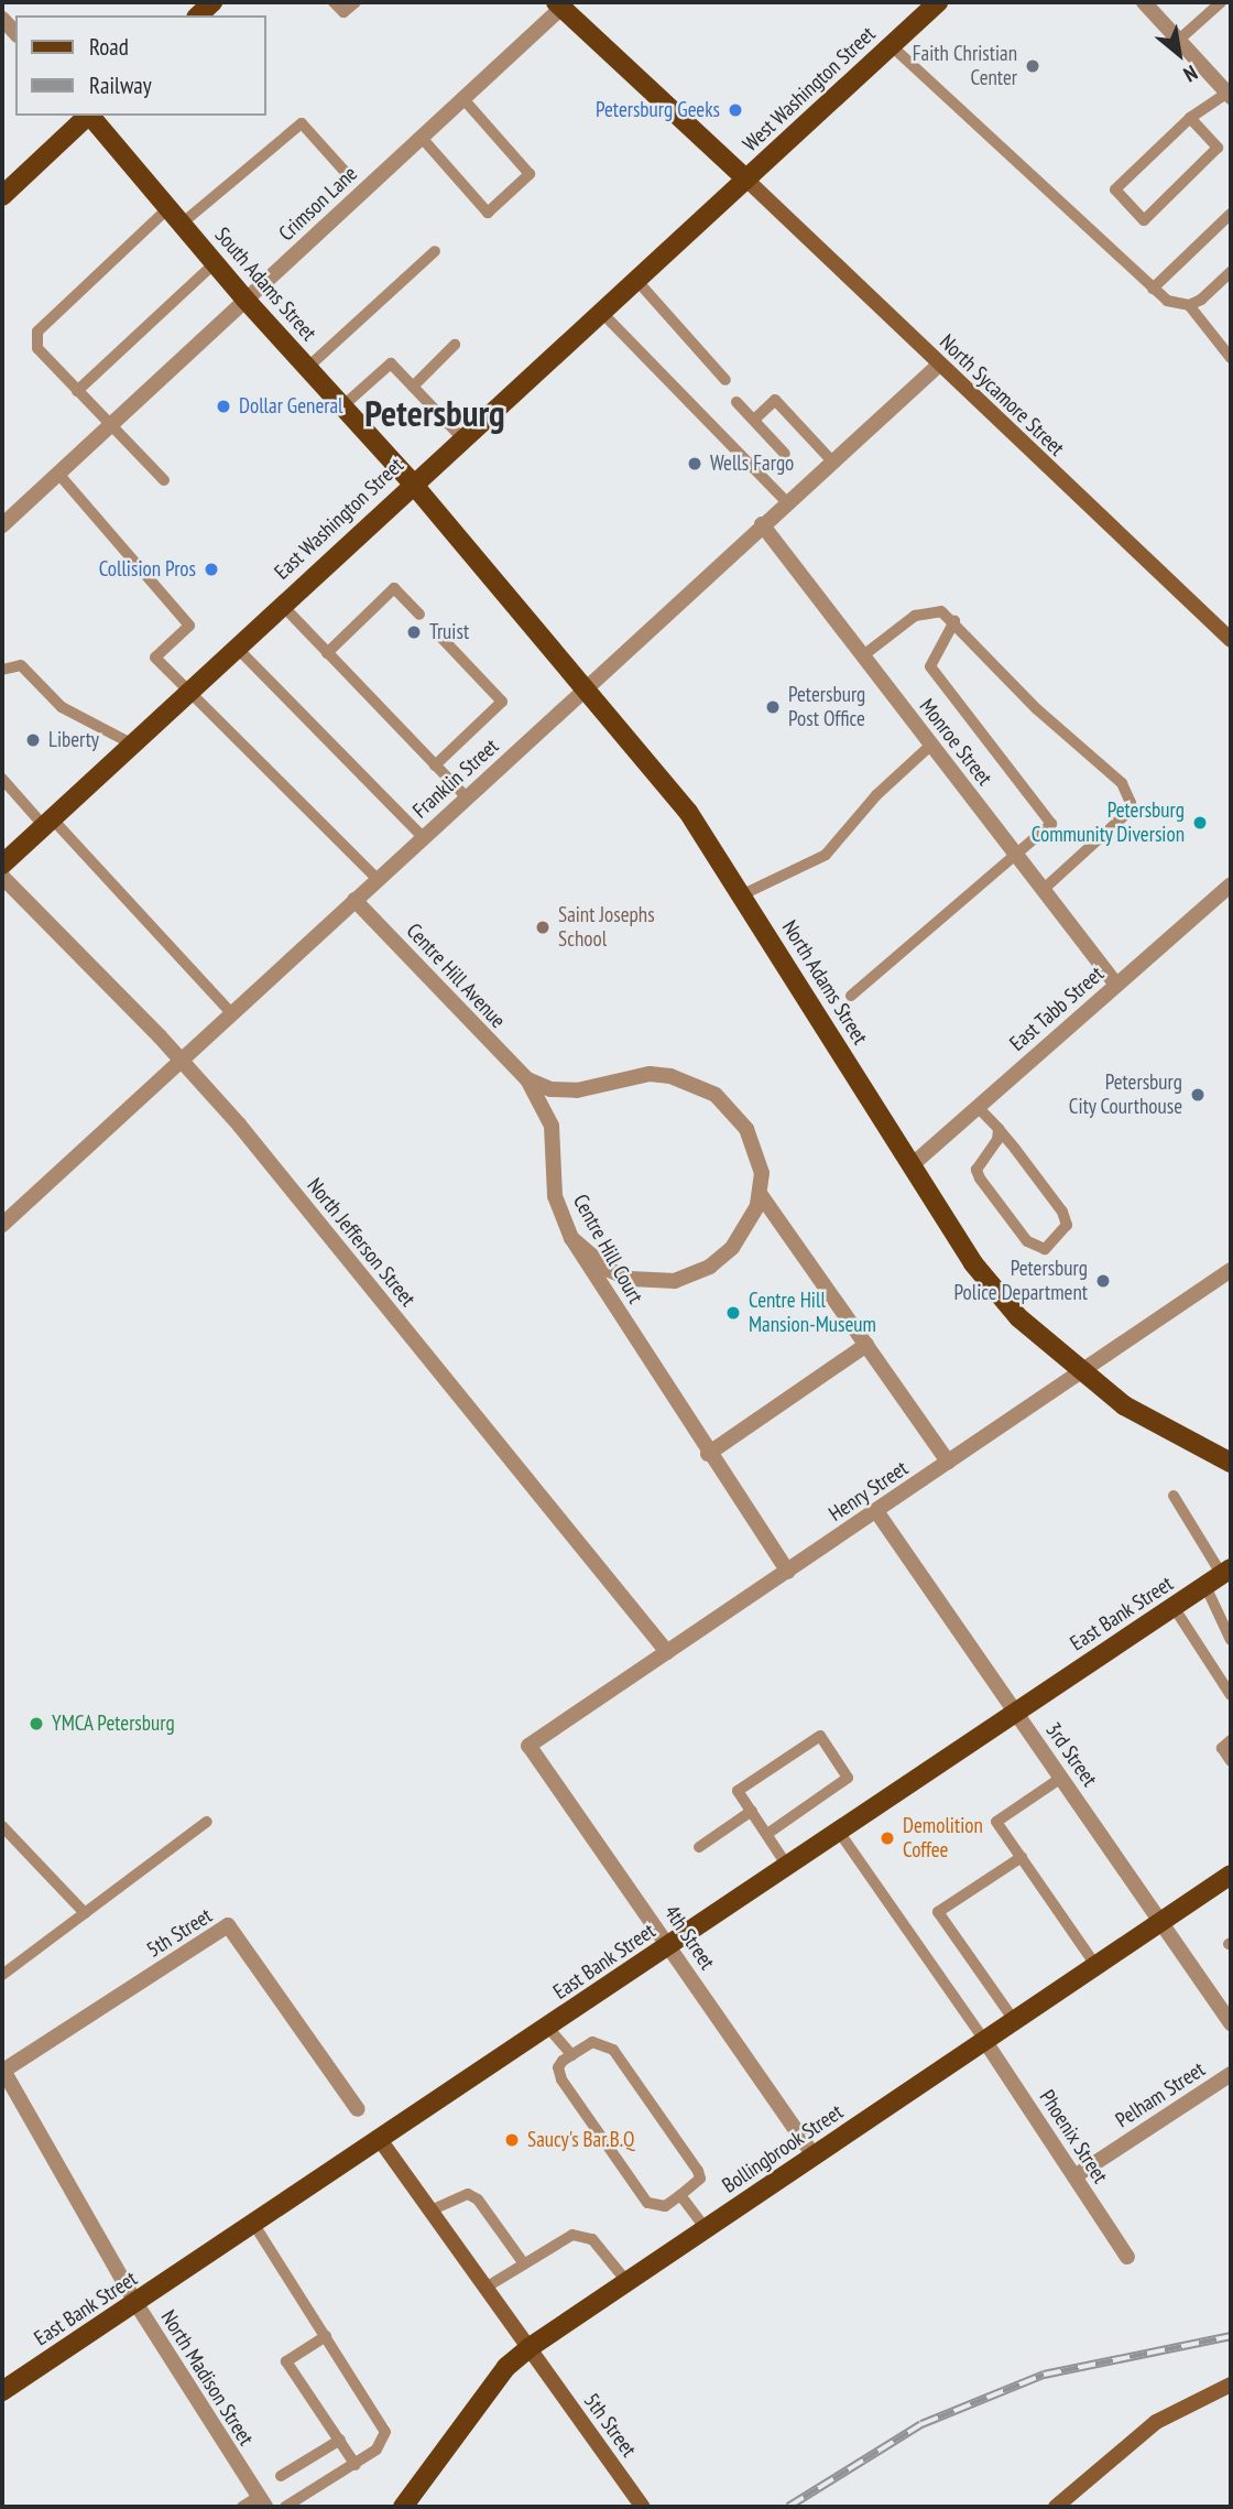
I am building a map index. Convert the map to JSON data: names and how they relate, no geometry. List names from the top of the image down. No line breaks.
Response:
{"streets":{"main road":["West Washington Street","South Adams Street","East Washington Street","North Adams Street","East Bank Street","Bollingbrook Street"],"street":["Crimson Lane","North Sycamore Street","Monroe Street","Franklin Street","Centre Hill Avenue","East Tabb Street","North Jefferson Street","Centre Hill Court","Henry Street","3rd Street","5th Street","4th Street","Pelham Street","Phoenix Street","North Madison Street"]},"crossings":[["West Washington Street","North Sycamore Street"],["West Washington Street","East Washington Street"],["Crimson Lane","South Adams Street"],["South Adams Street","East Washington Street"],["South Adams Street","North Adams Street"],["North Sycamore Street","East Washington Street"],["North Sycamore Street","Franklin Street"],["East Washington Street","North Adams Street"],["Monroe Street","Franklin Street"],["Monroe Street","East Tabb Street"],["Franklin Street","Centre Hill Avenue"],["Franklin Street","North Adams Street"],["Franklin Street","North Jefferson Street"],["Centre Hill Avenue","Centre Hill Court"],["North Adams Street","East Tabb Street"],["North Adams Street","Henry Street"],["North Jefferson Street","Henry Street"],["Centre Hill Court","Henry Street"],["Henry Street","3rd Street"],["Henry Street","4th Street"],["East Bank Street","3rd Street"],["East Bank Street","5th Street"],["East Bank Street","4th Street"],["East Bank Street","North Madison Street"],["3rd Street","Bollingbrook Street"],["5th Street","Bollingbrook Street"],["5th Street","North Madison Street"],["4th Street","Bollingbrook Street"],["Pelham Street","Phoenix Street"],["Phoenix Street","Bollingbrook Street"]],"districts":["Petersburg"],"places":["Faith Christian Center","Petersburg Geeks","Dollar General","Wells Fargo","Collision Pros","Truist","Petersburg Post Office","Liberty","Petersburg Community Diversion","Saint Josephs School","Petersburg City Courthouse","Petersburg Police Department","Centre Hill Mansion-Museum","YMCA Petersburg","Demolition Coffee","Saucy's Bar.B.Q"],"legend":["Road","Railway"],"north":"bottom right"}
